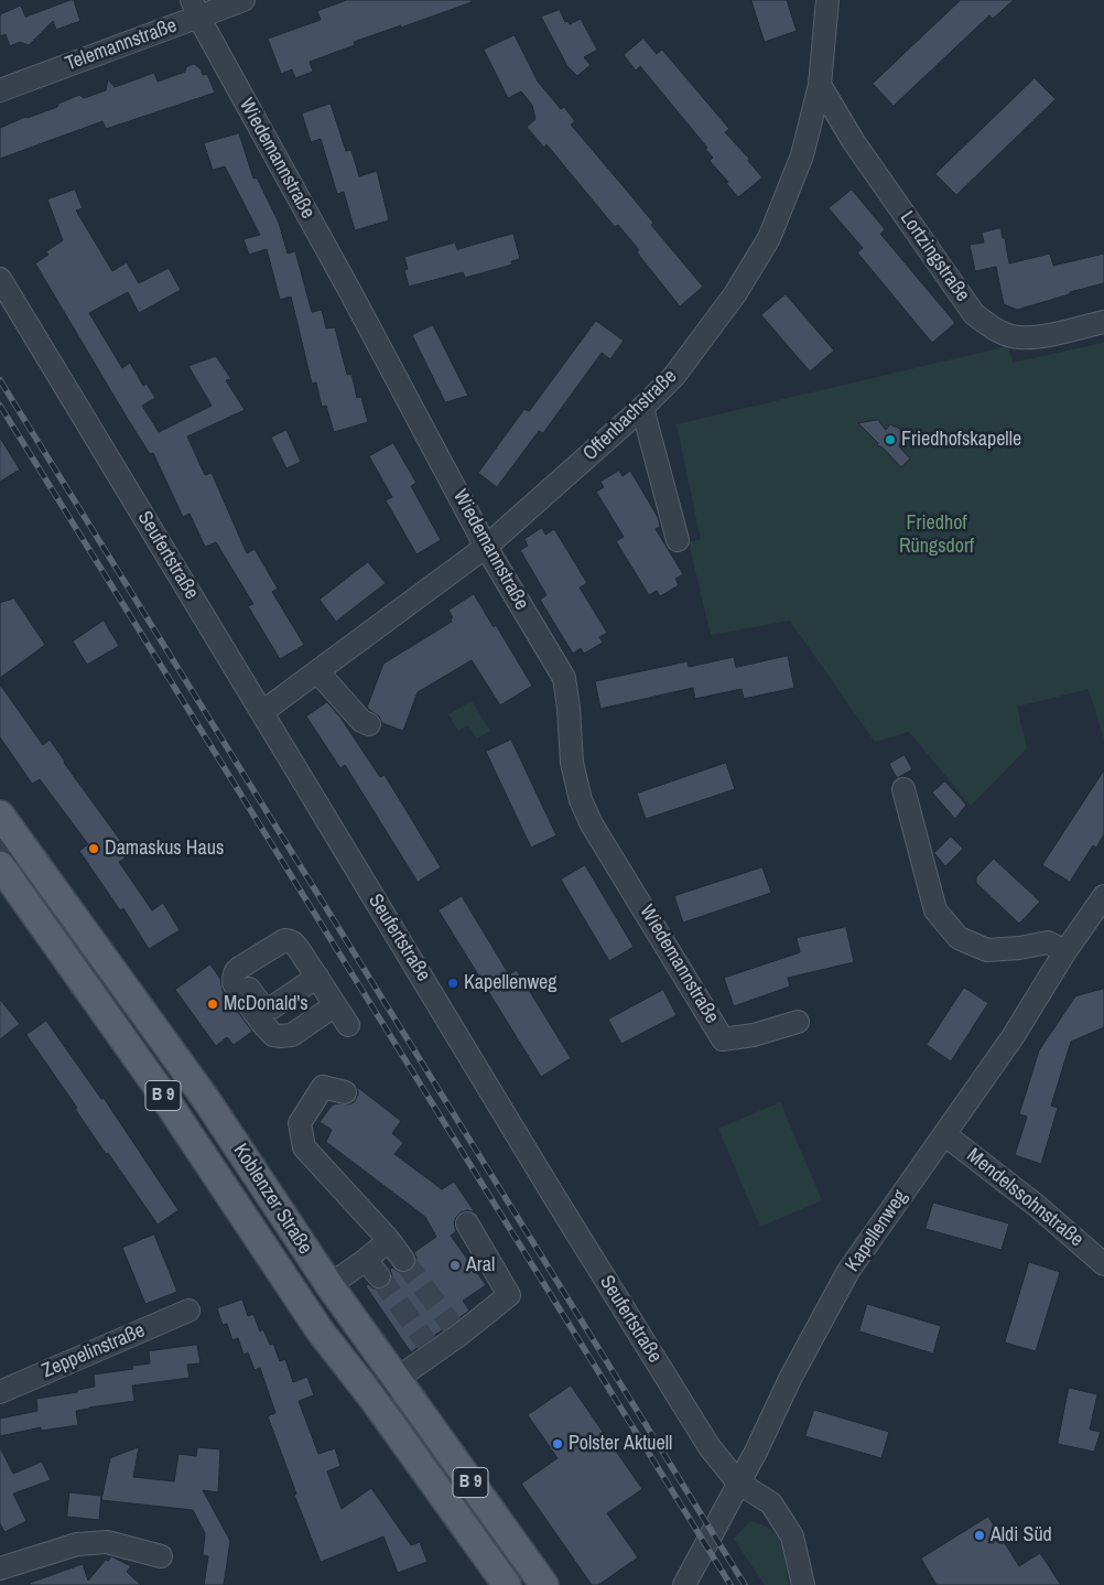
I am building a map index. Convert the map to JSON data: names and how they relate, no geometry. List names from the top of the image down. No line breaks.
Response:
{"streets":{"main road":["B 9","Koblenzer Straße"],"street":["Telemannstraße","Wiedemannstraße","Lortzingstraße","Offenbachstraße","Seufertstraße","Mendelssohnstraße","Kapellenweg","Zeppelinstraße"]},"crossings":[["Telemannstraße","Wiedemannstraße"],["Wiedemannstraße","Offenbachstraße"],["Lortzingstraße","Offenbachstraße"],["Offenbachstraße","Seufertstraße"],["Seufertstraße","Kapellenweg"],["Mendelssohnstraße","Kapellenweg"]],"parks":["Friedhof Rüngsdorf"],"places":["Friedhofskapelle","Damaskus Haus","Kapellenweg","McDonald's","Aral","Polster Aktuell","Aldi Süd"]}
